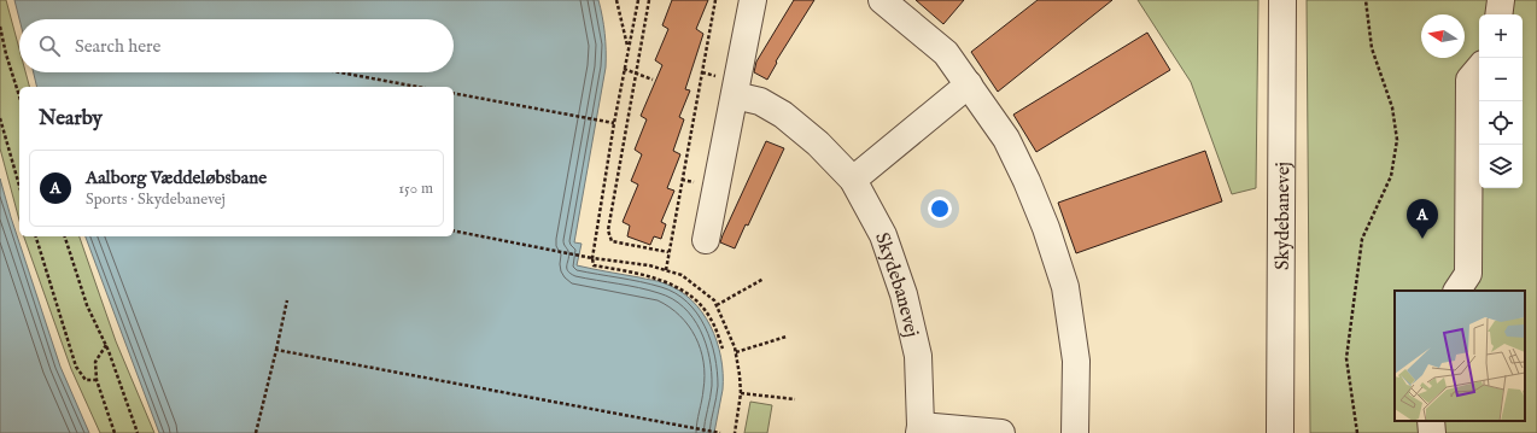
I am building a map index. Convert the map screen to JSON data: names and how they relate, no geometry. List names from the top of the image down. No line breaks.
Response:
{"streets":{"street":["Skydebanevej"]},"north":"left","page":{"map_buttons":["+","−"],"search":"Search here","heading":"Nearby","list":[{"mark":"A","name":"Aalborg Væddeløbsbane","note":"Sports · Skydebanevej","value":"150 m"}],"pins":"A"}}
